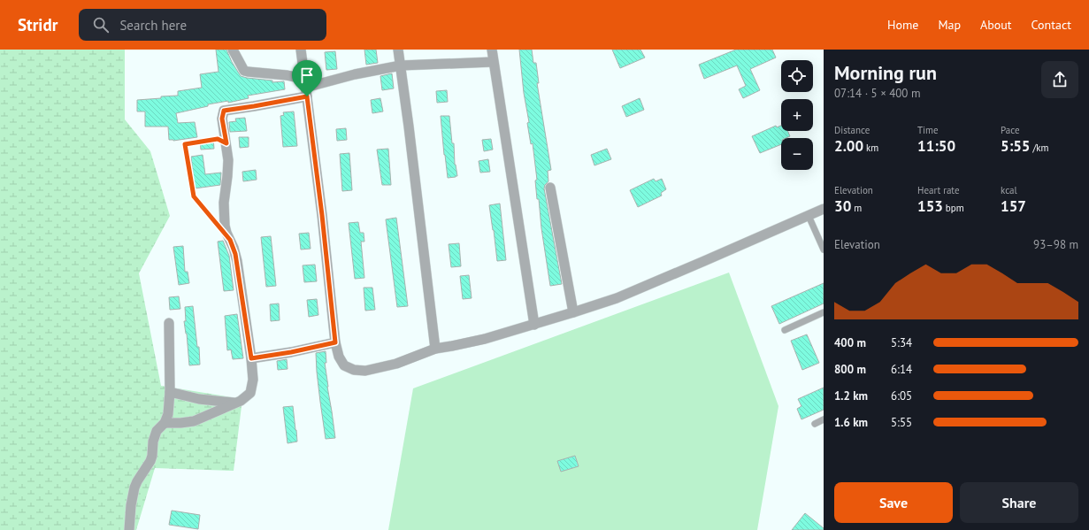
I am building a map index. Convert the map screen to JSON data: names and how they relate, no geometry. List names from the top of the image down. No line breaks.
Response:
{"page":{"header":"Stridr","search":"Search here","nav":["Home","Map","About","Contact"],"heading":["Morning run","07:14 · 5 × 400 m"],"map_buttons":["+","−"],"stats":[["Distance","2.00 km"],["Time","11:50"],["Pace","5:55 /km"],["Elevation","30 m"],["Heart rate","153 bpm"],["kcal","157"]],"chart":["Elevation","93–98 m"],"list":[{"name":"400 m","note":"5:34"},{"name":"800 m","note":"6:14"},{"name":"1.2 km","note":"6:05"},{"name":"1.6 km","note":"5:55"}],"buttons":["Save","Share"]}}
